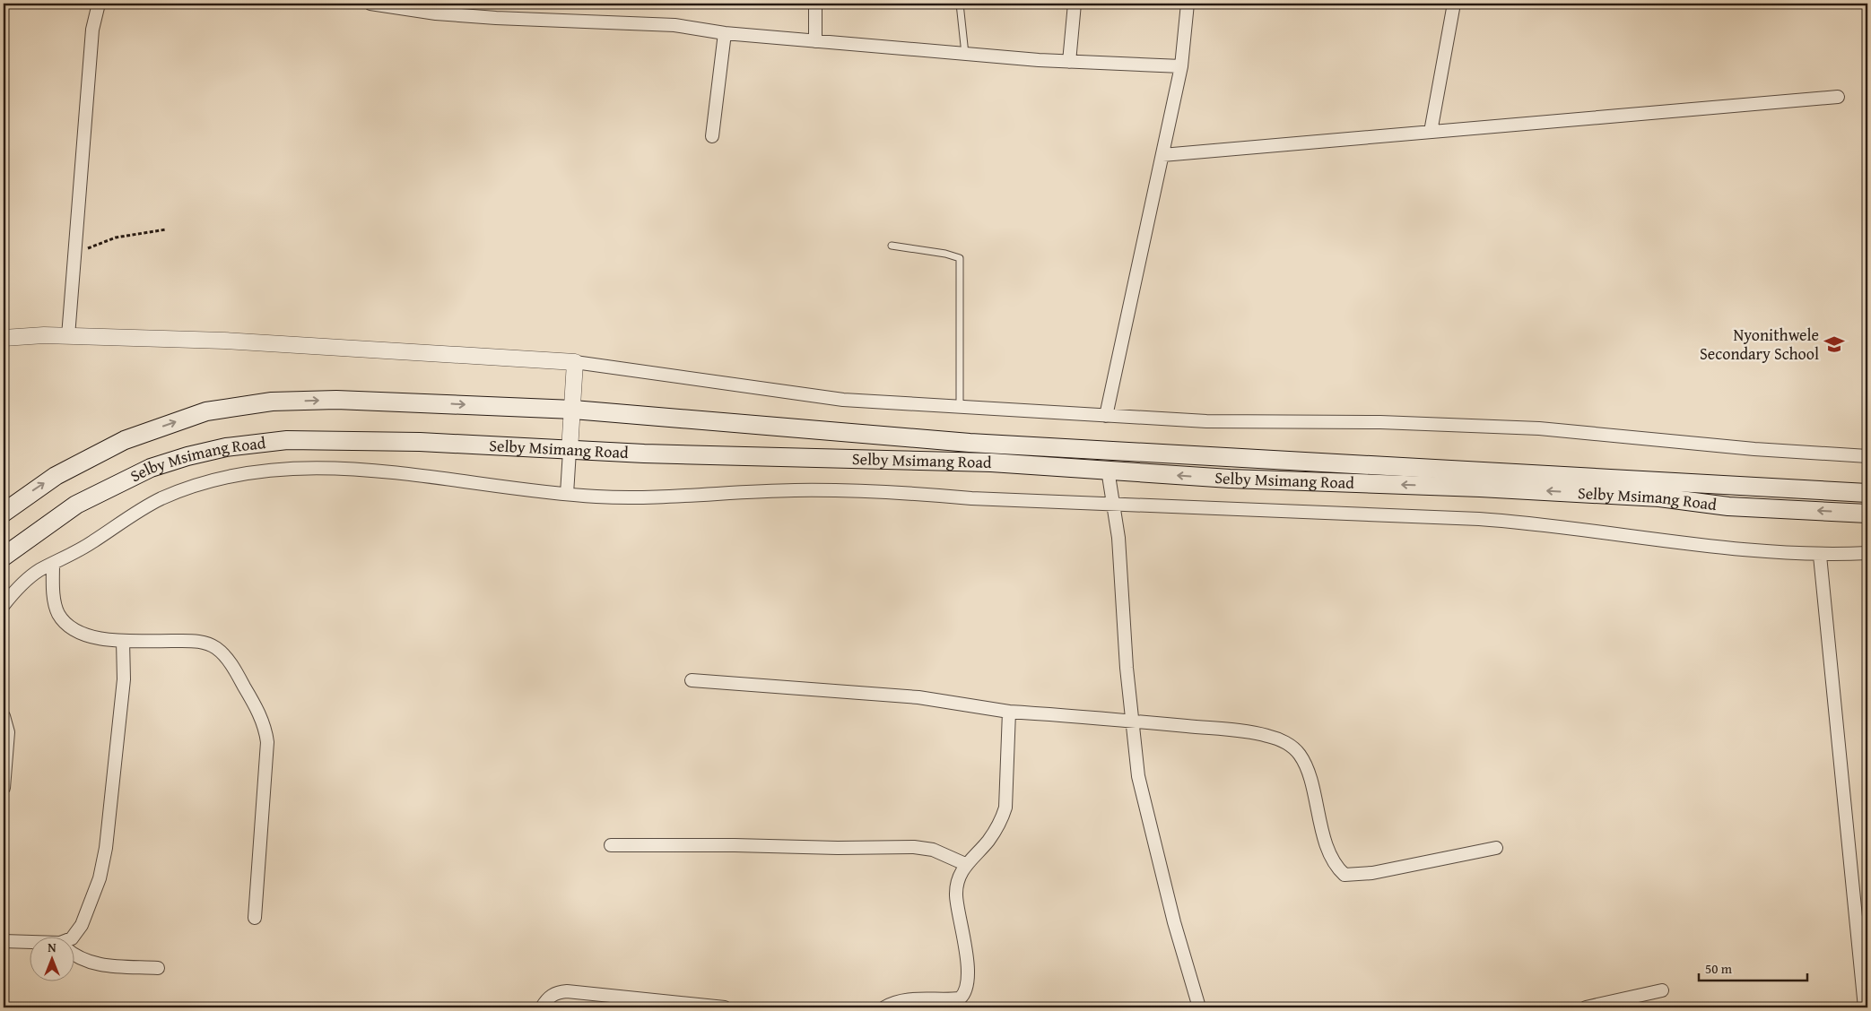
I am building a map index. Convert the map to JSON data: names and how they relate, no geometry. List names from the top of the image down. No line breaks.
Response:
{"streets":{"main road":["Selby Msimang Road"]},"places":{"school or university":["Nyonithwele Secondary School"]},"scale_bar":"50 m","north":"top"}
